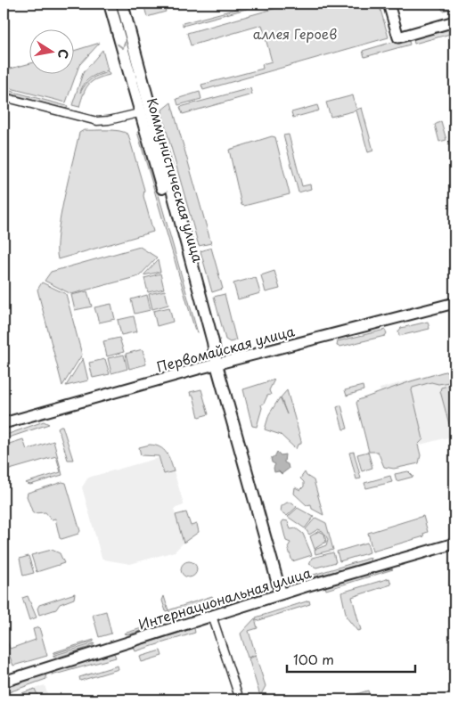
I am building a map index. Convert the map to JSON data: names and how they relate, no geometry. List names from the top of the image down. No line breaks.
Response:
{"streets":{"main road":["Коммунистическая улица"],"street":["Первомайская улица","Интернациональная улица"]},"crossings":[["Коммунистическая улица","Первомайская улица"],["Коммунистическая улица","Интернациональная улица"]],"parks":["аллея Героев"],"scale_bar":"100 m","north":"right"}
